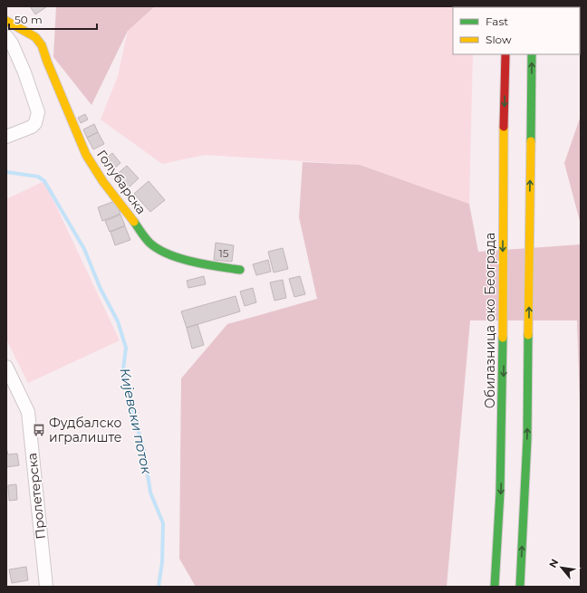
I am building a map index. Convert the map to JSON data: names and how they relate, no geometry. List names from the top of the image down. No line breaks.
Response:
{"streets":{"main road":["Голубарска","Обилазница око Београда"],"street":["Пролетерска"]},"water":["Кијевски поток"],"places":{"bus stop":["Фудбалско игралиште"]},"house_numbers":["15"],"legend":["Fast","Slow"],"scale_bar":"50 m","north":"top left"}
